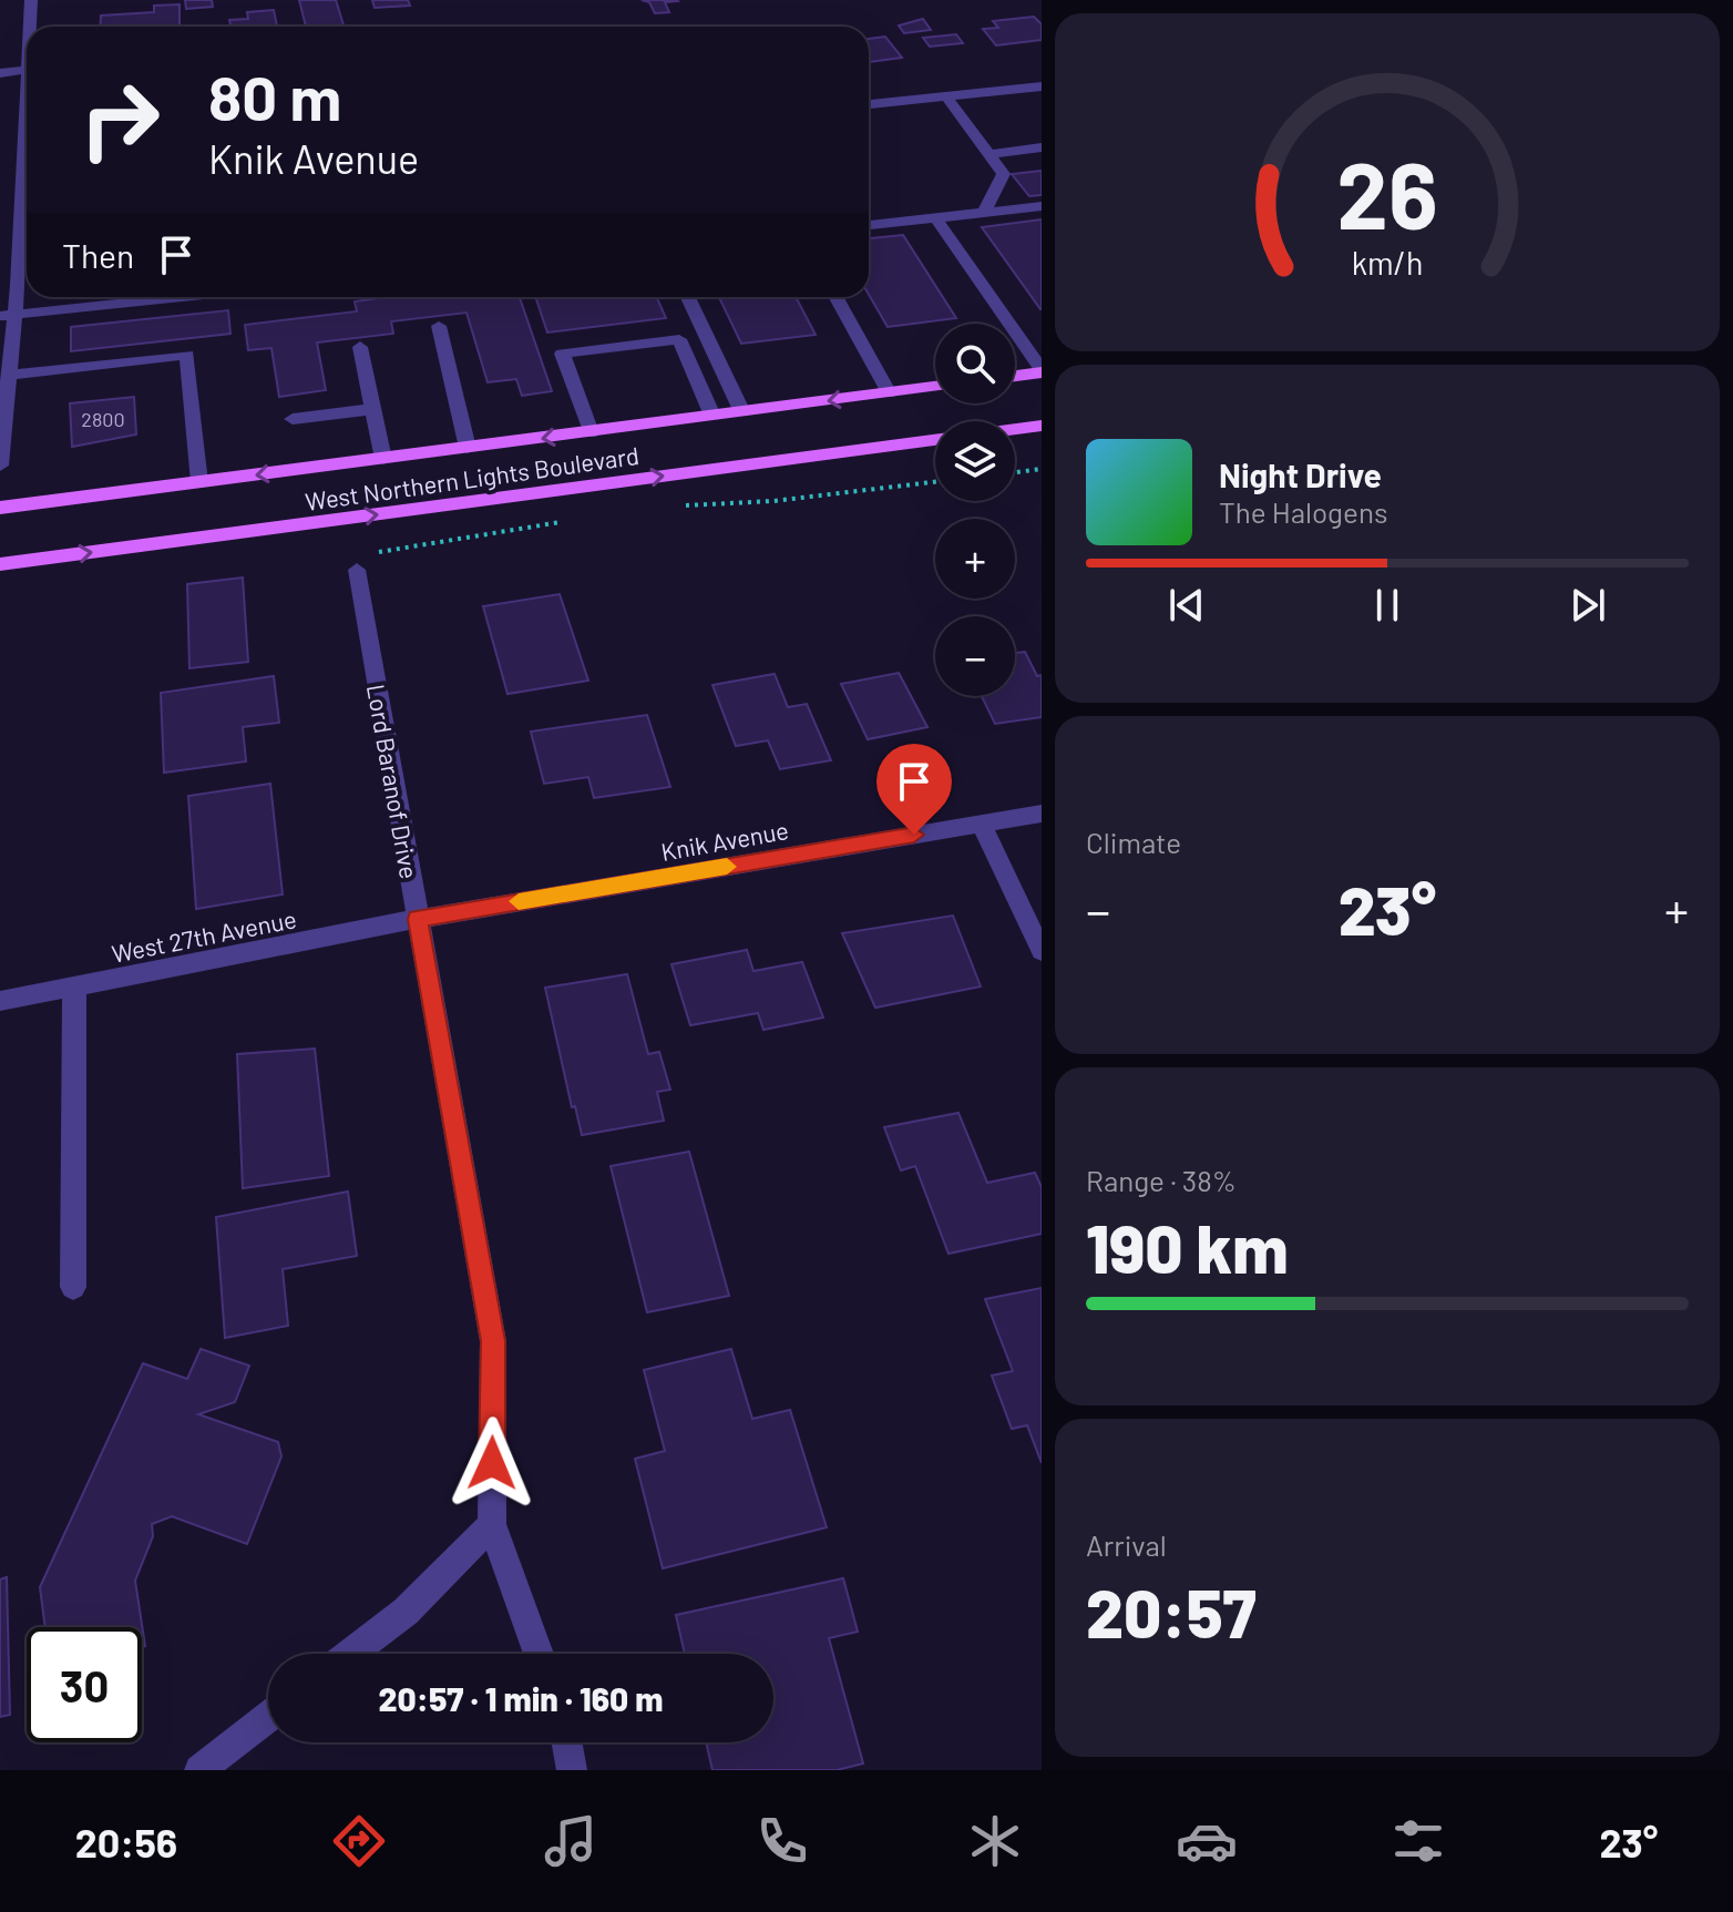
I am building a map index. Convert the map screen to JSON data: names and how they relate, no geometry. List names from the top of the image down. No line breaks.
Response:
{"streets":{"main road":["West Northern Lights Boulevard"],"street":["Lord Baranof Drive","Knik Avenue","West 27th Avenue"]},"crossings":[["Lord Baranof Drive","Knik Avenue"],["Lord Baranof Drive","West 27th Avenue"],["Knik Avenue","West 27th Avenue"]],"house_numbers":["2800"],"page":{"turn":["80 m","Knik Avenue"],"then":"Then","map_buttons":["+","−"],"song":["Night Drive","The Halogens"],"tile":["Climate",["Range · 38%","190 km"],["Arrival","20:57"]],"heat":["−","23°","+"],"limit":"30","trip":"20:57 · 1 min · 160 m","tabs":["20:56","23°"],"gauge":["26","km/h"]}}
